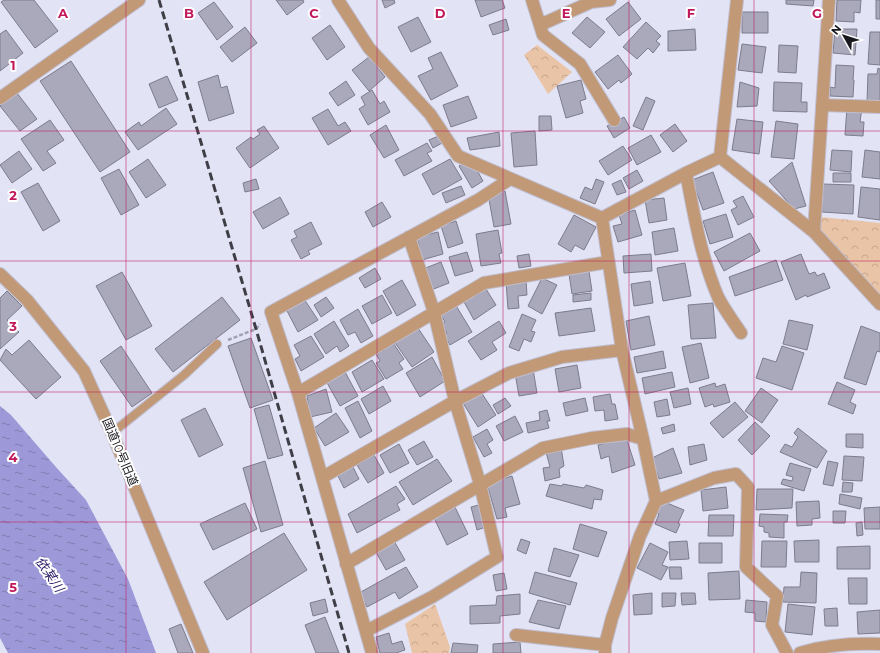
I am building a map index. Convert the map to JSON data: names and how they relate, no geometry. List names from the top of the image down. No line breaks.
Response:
{"streets":{"street":["国道10号旧道"]},"water":["依某川"],"north":"top left","grid":{"columns":["A","B","C","D","E","F","G"],"rows":["1","2","3","4","5"]}}
